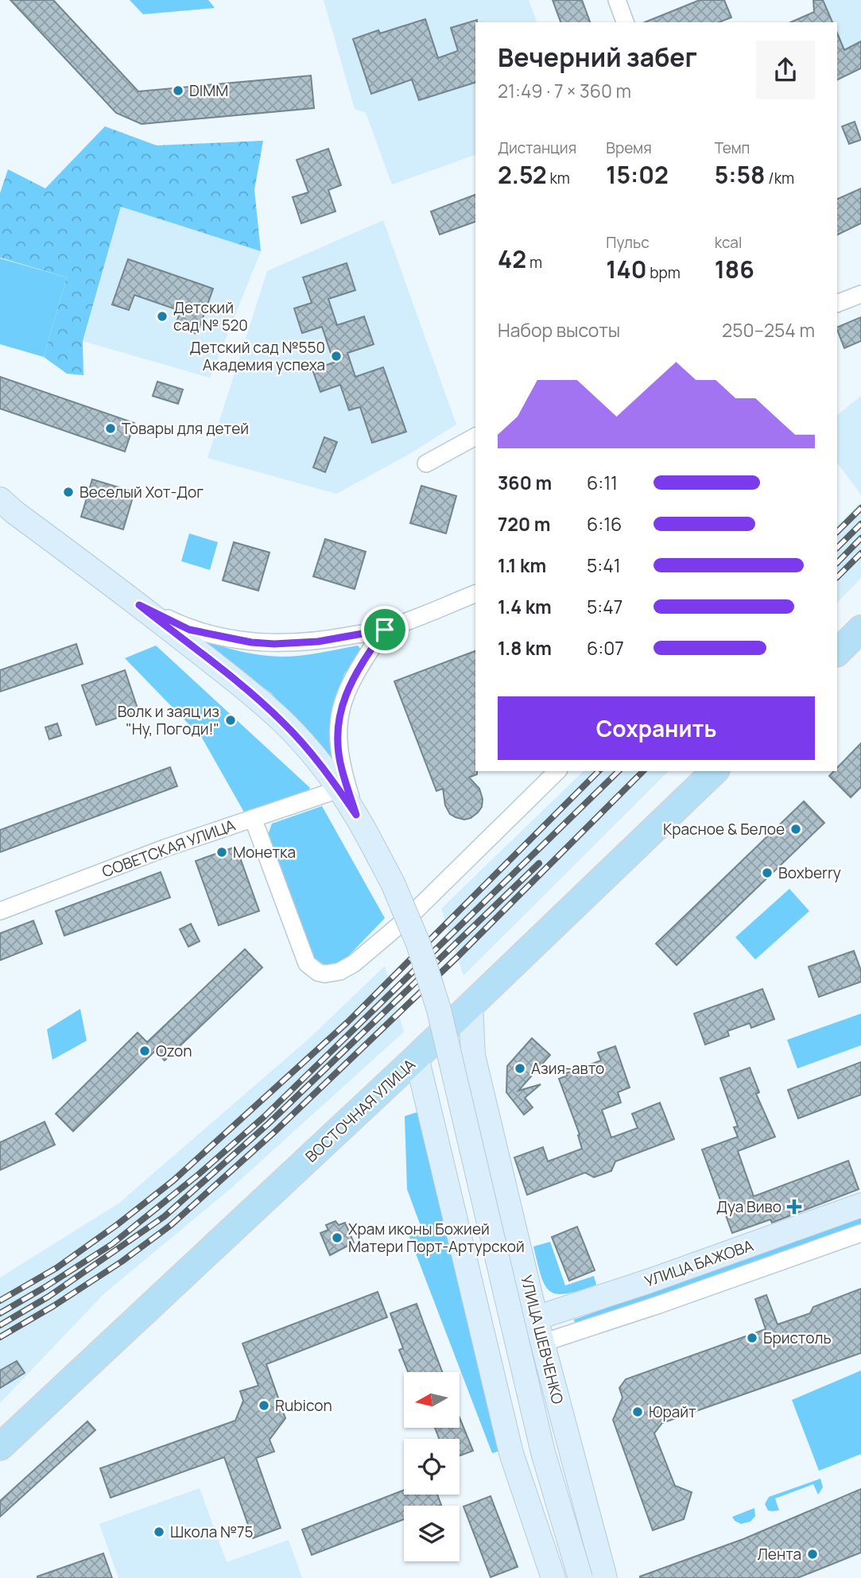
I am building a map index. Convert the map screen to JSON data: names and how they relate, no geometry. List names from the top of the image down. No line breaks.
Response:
{"streets":{"main road":["ВОСТОЧНАЯ УЛИЦА","УЛИЦА БАЖОВА","УЛИЦА ШЕВЧЕНКО"],"street":["СОВЕТСКАЯ УЛИЦА"]},"crossings":[["ВОСТОЧНАЯ УЛИЦА","УЛИЦА ШЕВЧЕНКО"],["УЛИЦА БАЖОВА","УЛИЦА ШЕВЧЕНКО"]],"places":{"other":["DIMM","Детский сад № 520","Детский сад №550 Академия успеха","Товары для детей","Веселый Хот-Дог","Волк и заяц из \"Ну, Погоди!\"","Красное & Белое","Монетка","Boxberry","Ozon","Азия-авто","Храм иконы Божией Матери Порт-Артурской","Бристоль","Rubicon","Юрайт","Школа №75","Лента"],"health":["Дуа Виво"]},"north":"left","page":{"heading":["Вечерний забег","21:49 · 7 × 360 m"],"stats":[["Дистанция","2.52 km"],["Время","15:02"],["Темп","5:58 /km"],["42 m"],["Пульс","140 bpm"],["kcal","186"]],"chart":["Набор высоты","250–254 m"],"list":[{"name":"360 m","note":"6:11"},{"name":"720 m","note":"6:16"},{"name":"1.1 km","note":"5:41"},{"name":"1.4 km","note":"5:47"},{"name":"1.8 km","note":"6:07"}],"buttons":"Сохранить"}}
